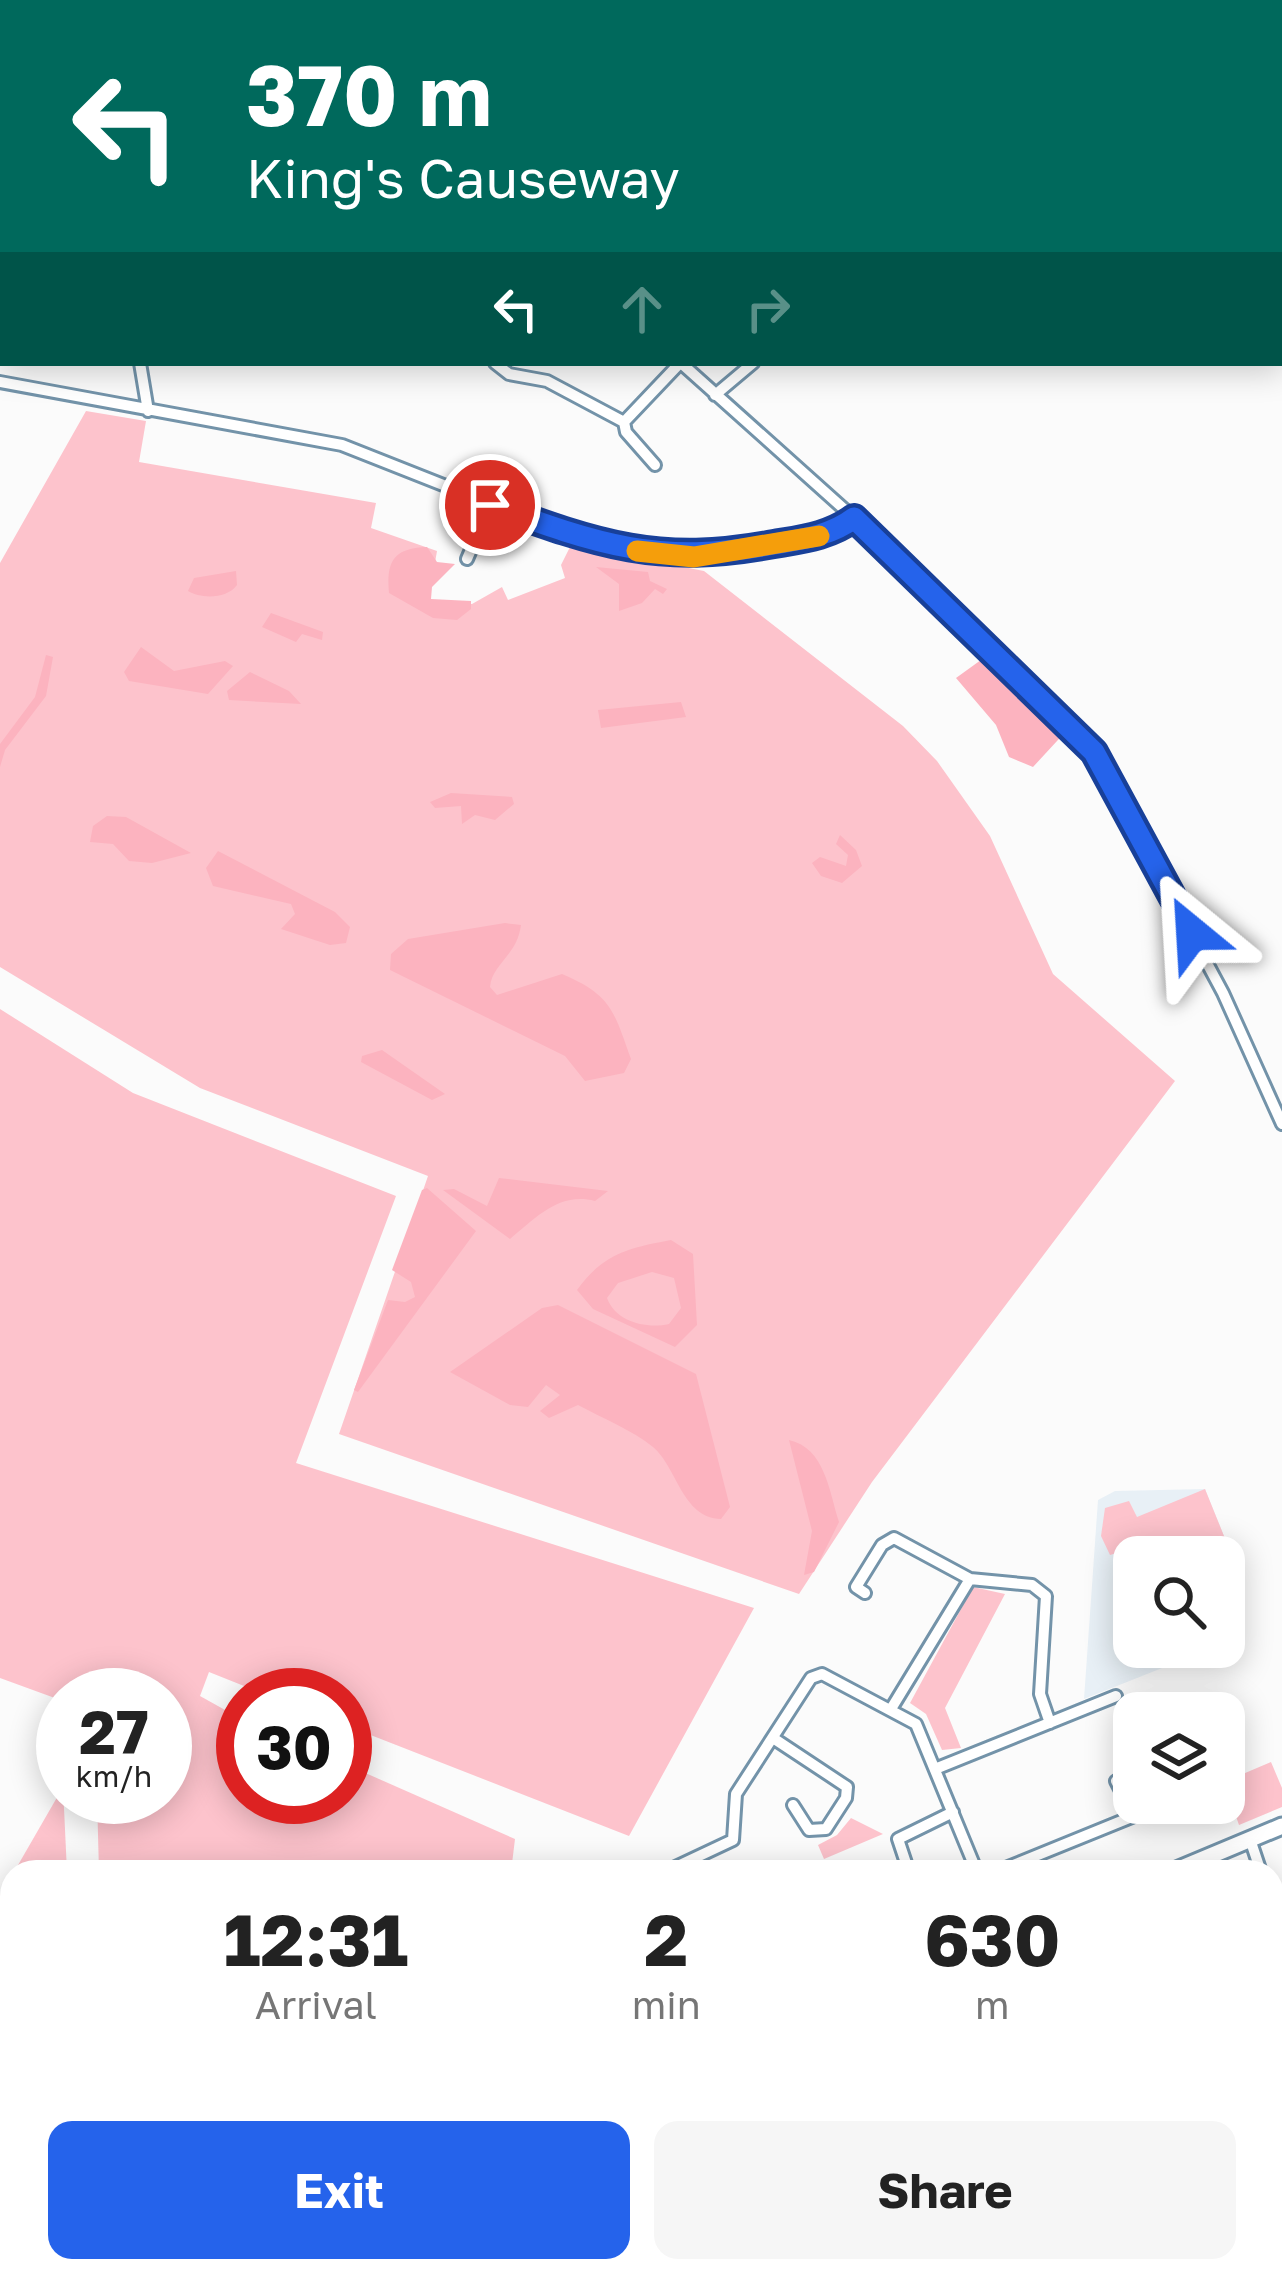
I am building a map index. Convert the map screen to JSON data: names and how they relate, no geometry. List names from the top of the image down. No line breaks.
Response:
{"page":{"turn":["370 m","King's Causeway"],"speed":"27 km/h","limit":"30","eta":["12:31","Arrival","2","min","630","m"],"buttons":["Exit","Share"]}}
